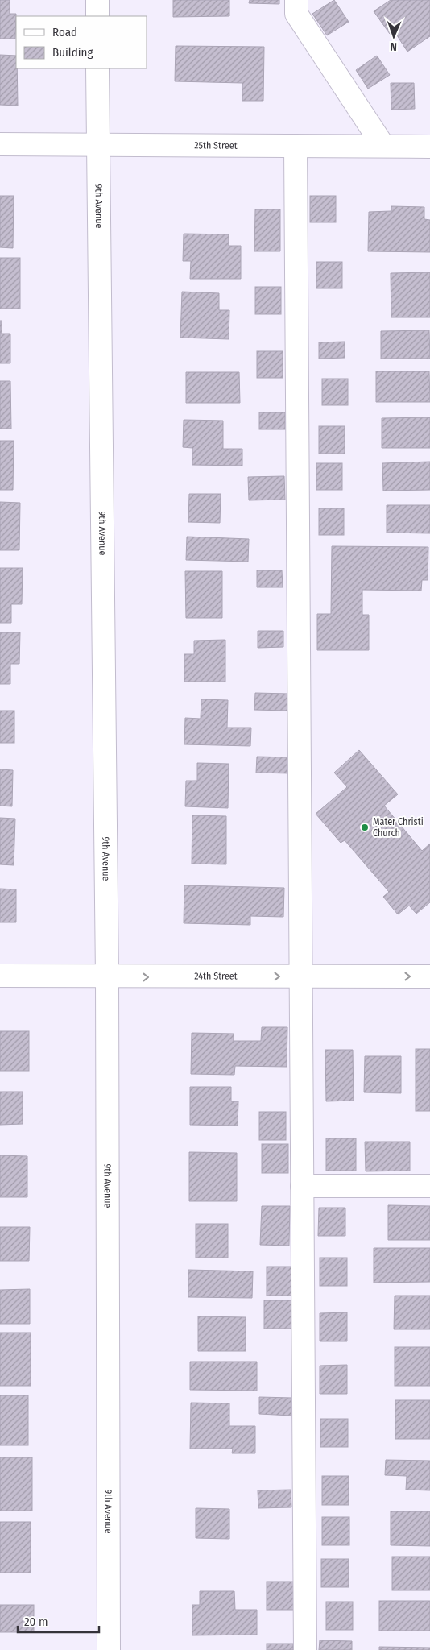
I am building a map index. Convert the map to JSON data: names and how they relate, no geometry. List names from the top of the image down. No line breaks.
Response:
{"streets":{"street":["25th Street","9th Avenue","24th Street"]},"crossings":[["25th Street","9th Avenue"],["9th Avenue","24th Street"]],"one_way":["24th Street"],"places":["Mater Christi Church"],"legend":["Road","Building"],"scale_bar":"20 m","north":"bottom"}
